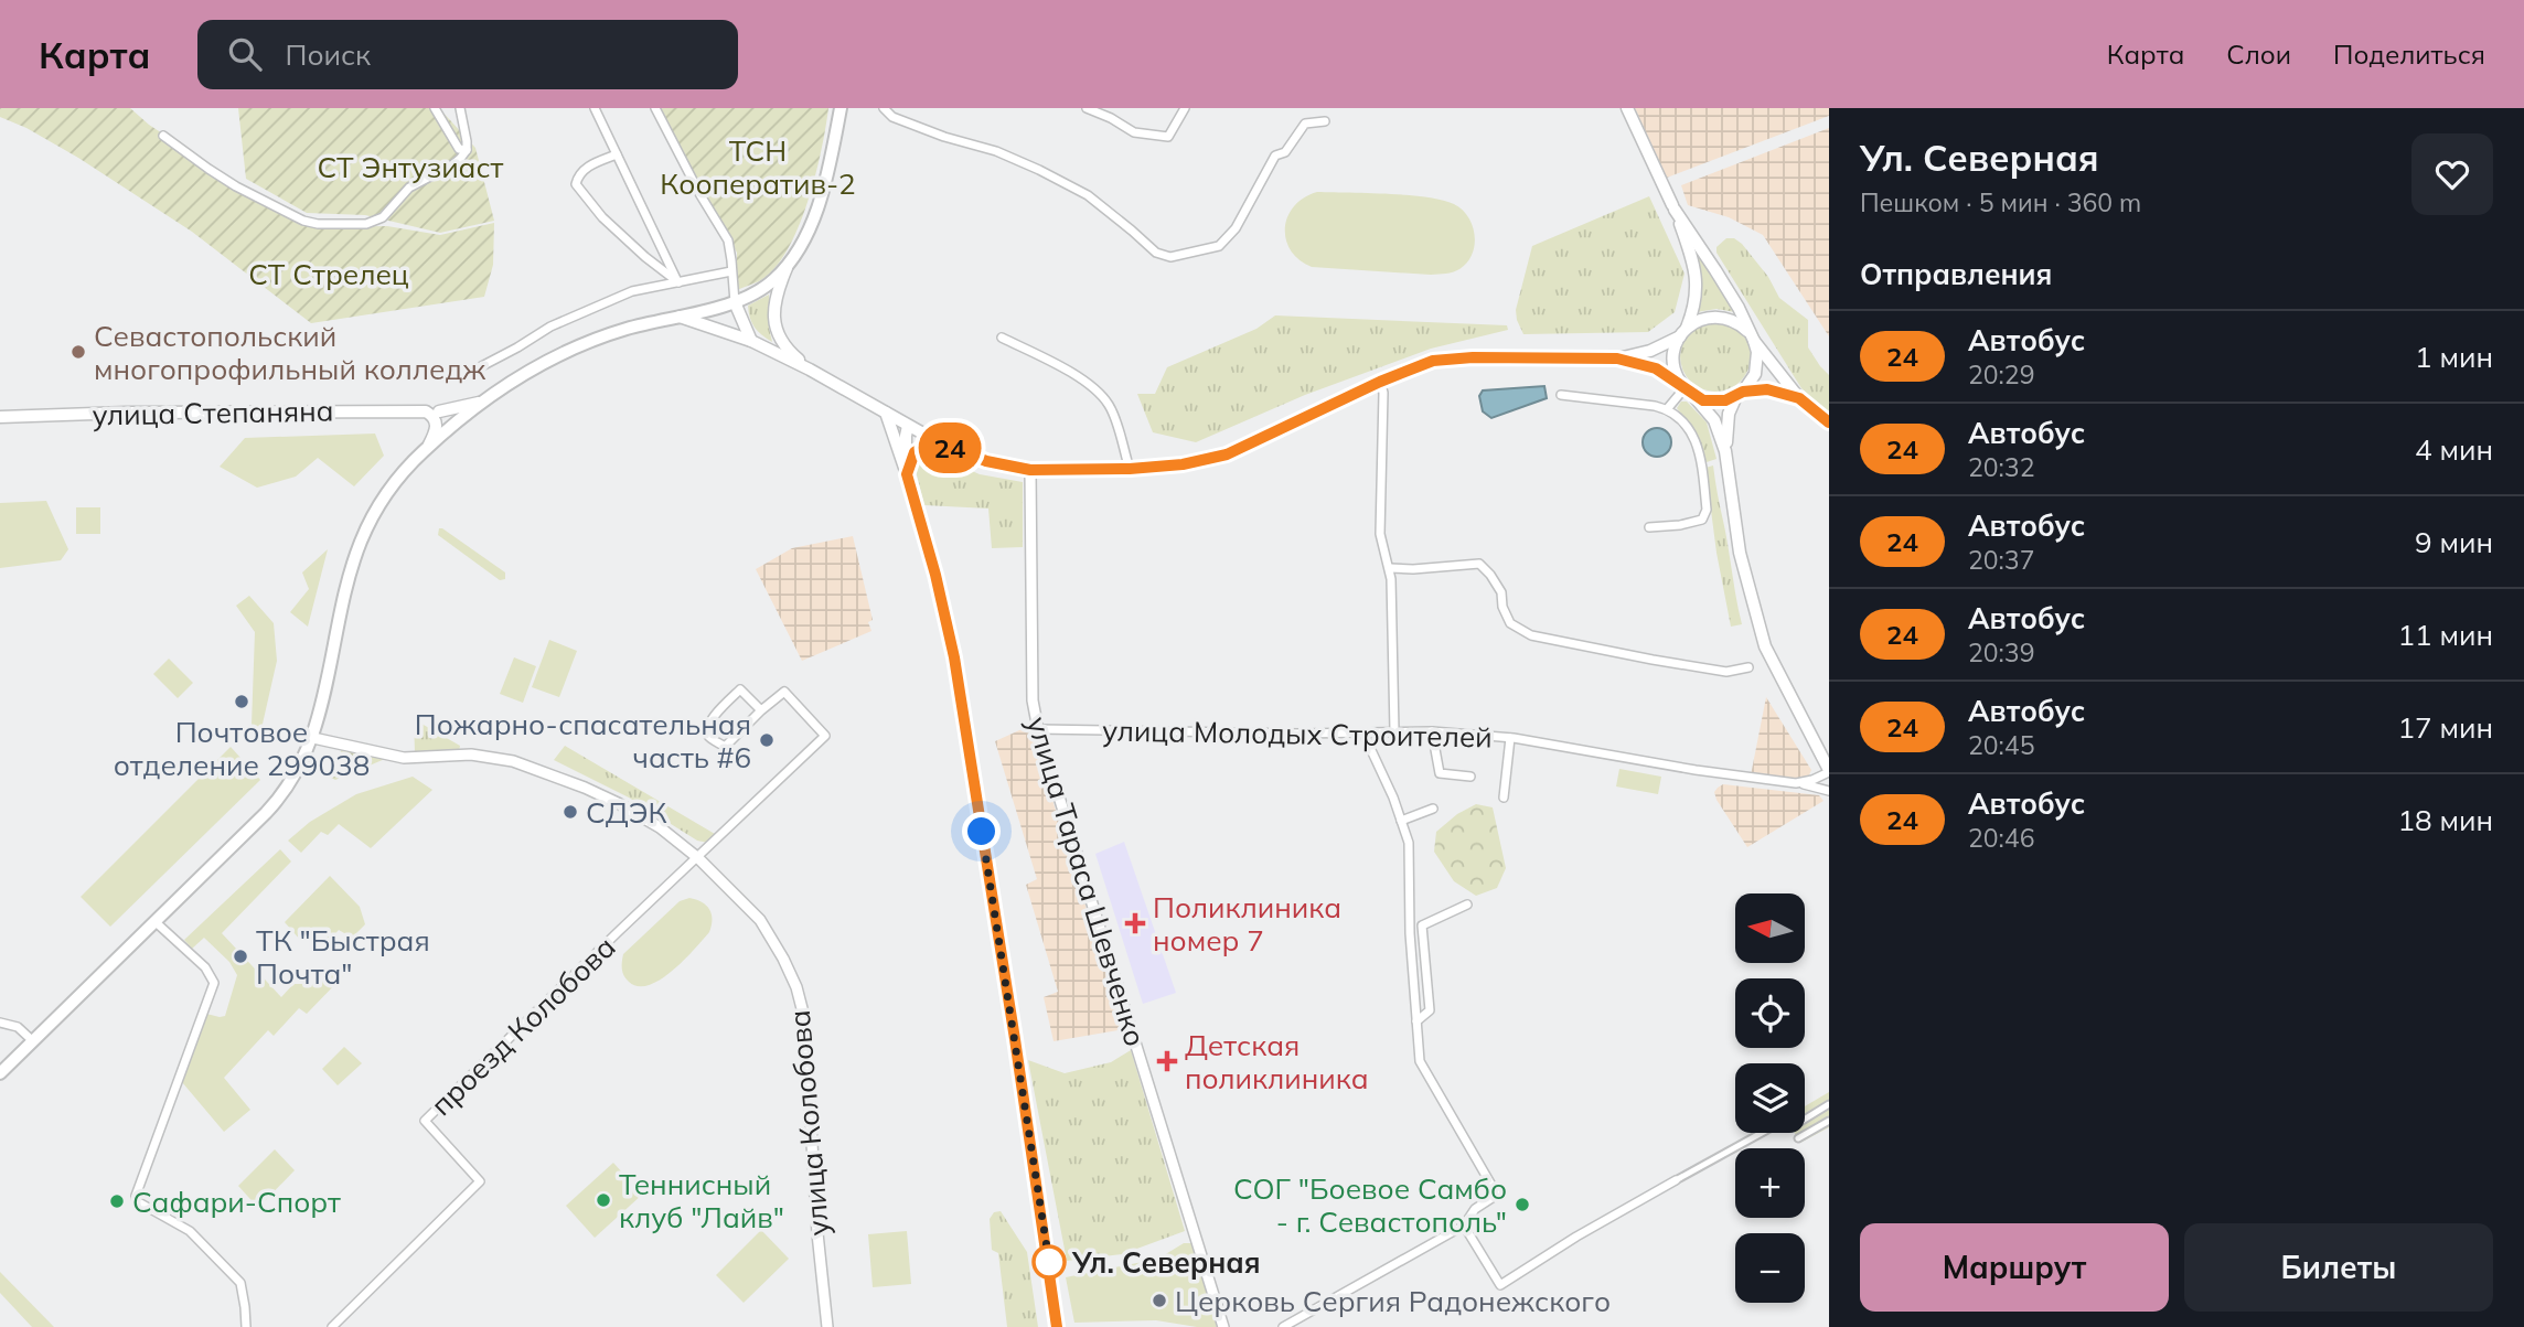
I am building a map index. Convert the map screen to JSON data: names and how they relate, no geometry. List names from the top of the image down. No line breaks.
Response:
{"streets":{"main road":["улица Степаняна"],"street":["улица Молодых Строителей","улица Тараса Шевченко","проезд Колобова","улица Колобова"]},"crossings":[["улица Молодых Строителей","улица Тараса Шевченко"],["проезд Колобова","улица Колобова"]],"parks":["ТСН Кооператив-2","СТ Энтузиаст","СТ Стрелец"],"places":{"other":["Севастопольский многопрофильный колледж","Почтовое отделение 299038","Пожарно-спасательная часть #6","СДЭК","ТК \"Быстрая Почта\"","Теннисный клуб \"Лайв\"","Сафари-Спорт","СОГ \"Боевое Самбо - г. Севастополь\"","Ул. Северная","Церковь Сергия Радонежского"],"health":["Поликлиника номер 7","Детская поликлиника"]},"lines":["bus line 24"],"north":"left","page":{"header":"Карта","search":"Поиск","nav":["Карта","Слои","Поделиться"],"on_map":"24","heading":[["Ул. Северная","Пешком · 5 мин · 360 m"],"Отправления"],"list":[{"mark":"24","name":"Автобус","note":"20:29","value":"1 мин"},{"mark":"24","name":"Автобус","note":"20:32","value":"4 мин"},{"mark":"24","name":"Автобус","note":"20:37","value":"9 мин"},{"mark":"24","name":"Автобус","note":"20:39","value":"11 мин"},{"mark":"24","name":"Автобус","note":"20:45","value":"17 мин"},{"mark":"24","name":"Автобус","note":"20:46","value":"18 мин"}],"map_buttons":["+","−"],"buttons":["Маршрут","Билеты"]}}
